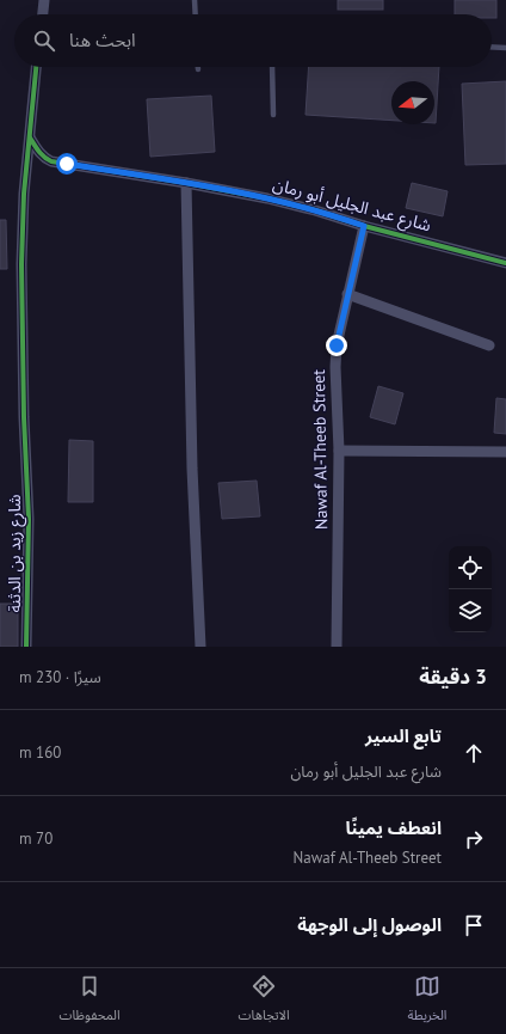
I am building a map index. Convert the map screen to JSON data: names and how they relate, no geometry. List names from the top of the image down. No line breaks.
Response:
{"streets":{"street":["شارع عبد الجليل أبو رمان","Nawaf Al-Theeb Street","شارع زيد بن الدثنة"]},"crossings":[["شارع عبد الجليل أبو رمان","Nawaf Al-Theeb Street"],["شارع عبد الجليل أبو رمان","شارع زيد بن الدثنة"]],"north":"left","page":{"search":"ابحث هنا","heading":["3 دقيقة","سيرًا · 230 m"],"list":[["تابع السير","شارع عبد الجليل أبو رمان","160 m"],["انعطف يمينًا","Nawaf Al-Theeb Street","70 m"],"الوصول إلى الوجهة"],"nav":["الخريطة","الاتجاهات","المحفوظات"]}}
